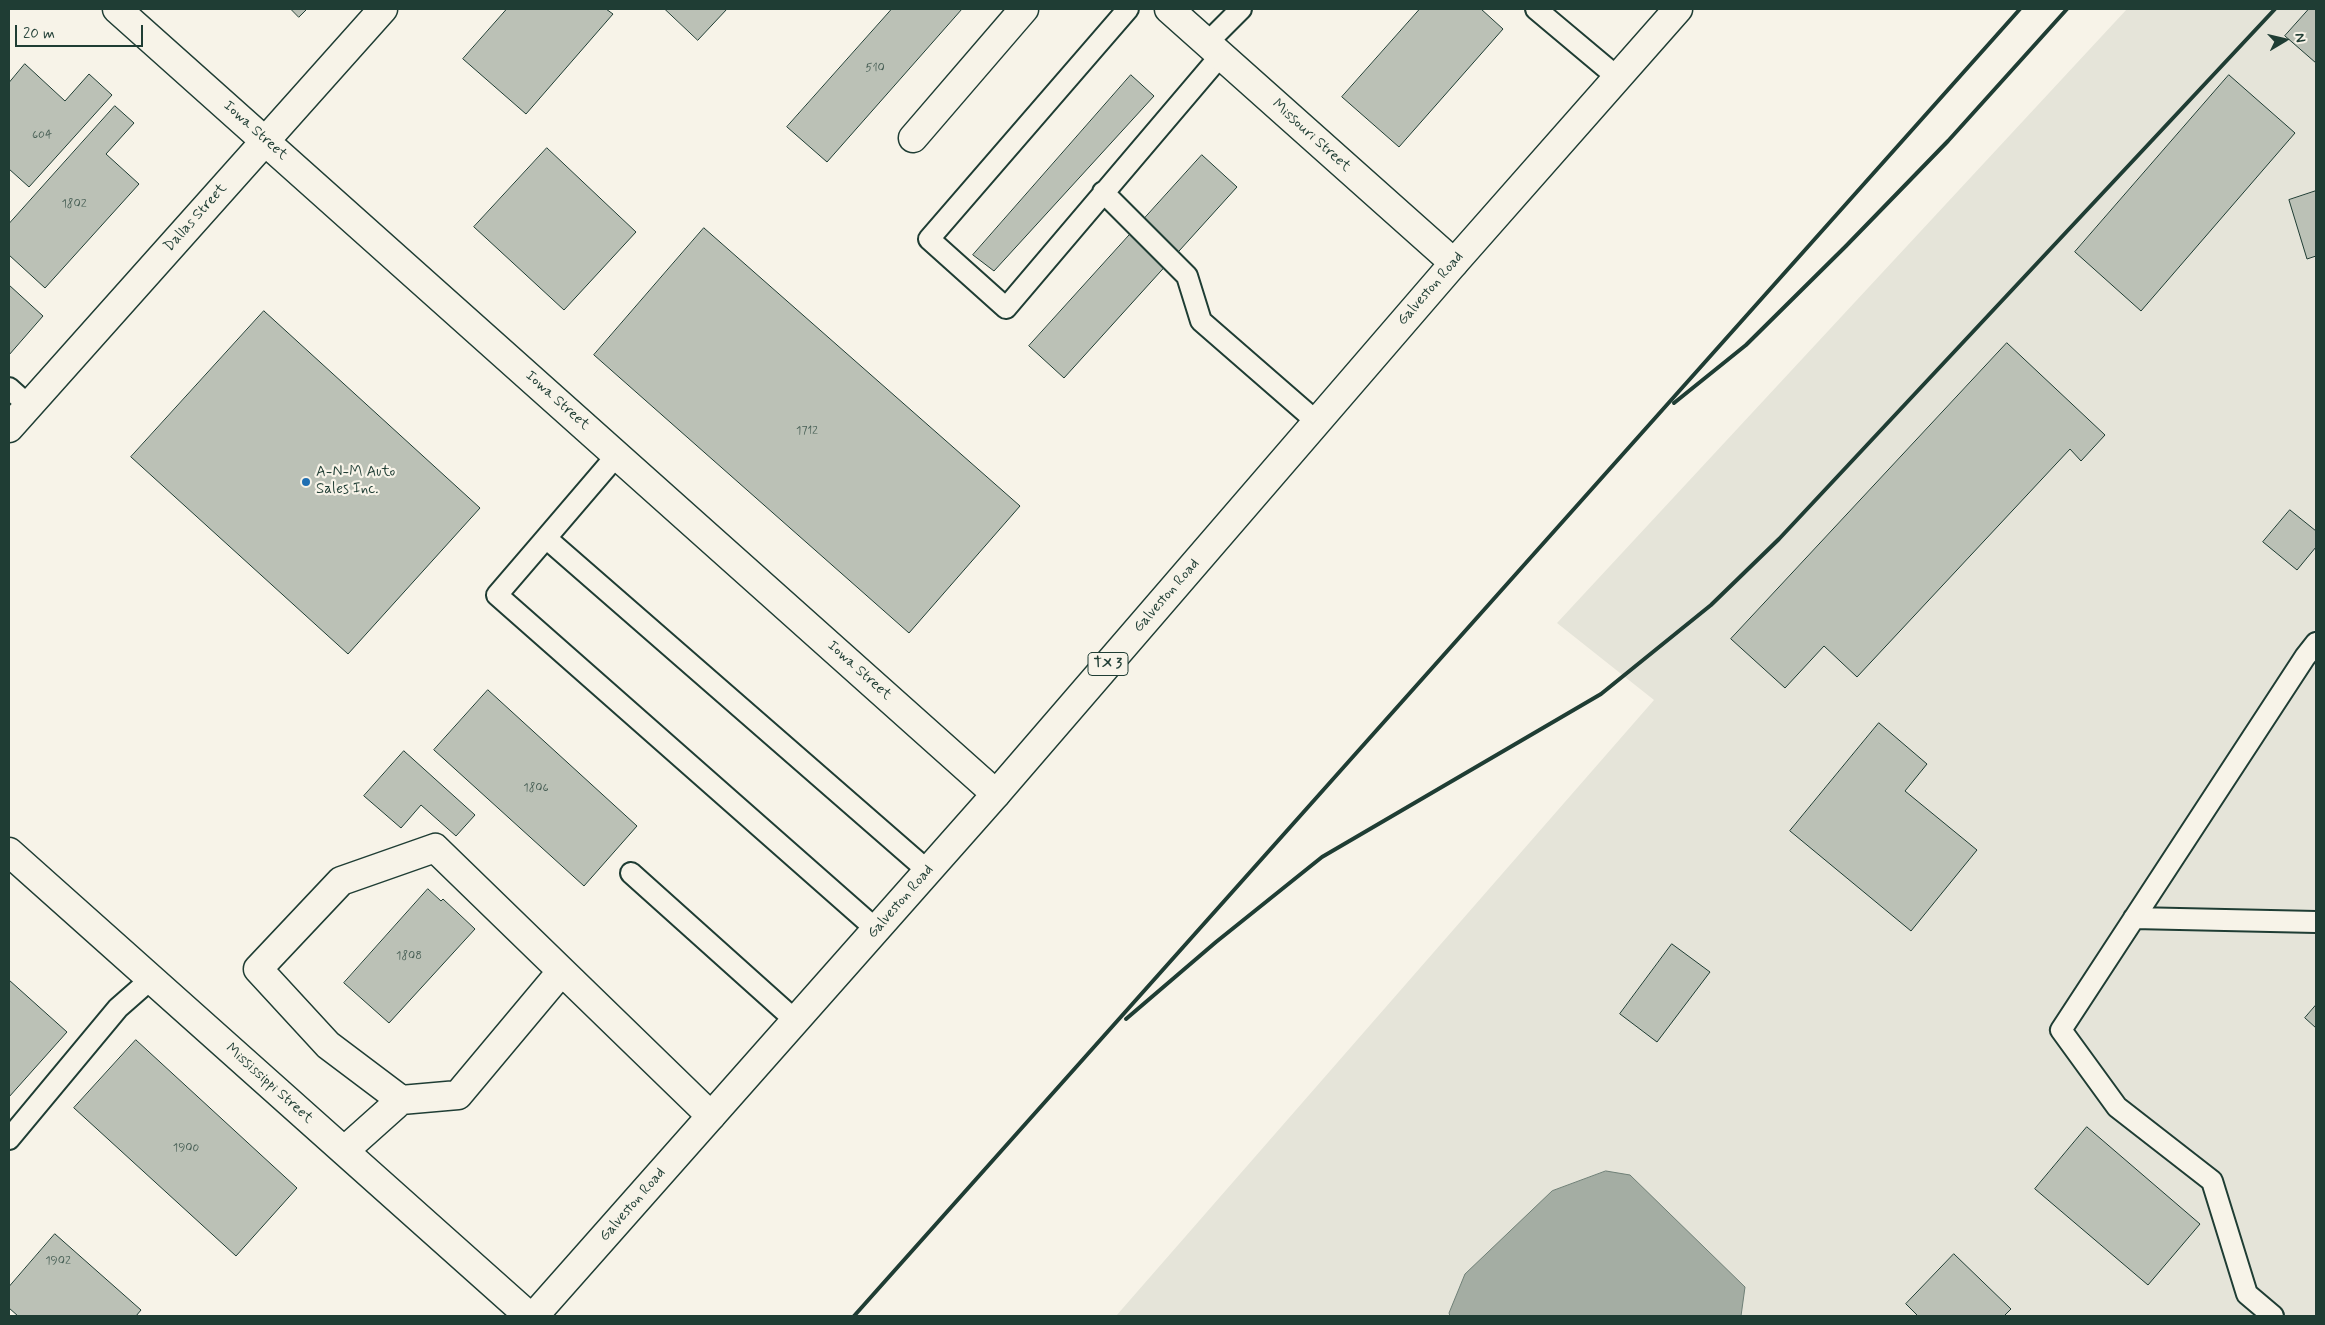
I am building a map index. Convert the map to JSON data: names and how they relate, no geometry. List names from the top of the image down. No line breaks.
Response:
{"streets":{"street":["Iowa Street","Missouri Street","Dallas Street","Galveston Road","TX 3","Mississippi Street"]},"crossings":[["Iowa Street","Dallas Street"],["Iowa Street","Galveston Road"],["Missouri Street","Galveston Road"]],"places":["A-N-M Auto Sales Inc."],"house_numbers":["510","604","1802","1712","1806","1808","1900","1902"],"scale_bar":"20 m","north":"right"}
